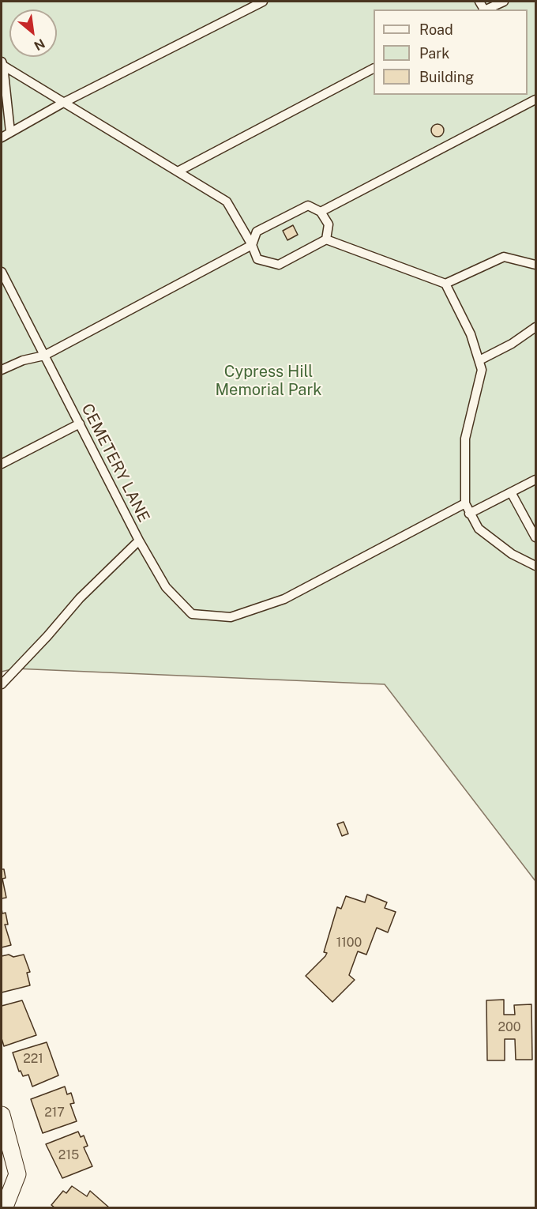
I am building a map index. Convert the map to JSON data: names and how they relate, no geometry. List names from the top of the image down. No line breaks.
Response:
{"streets":{"lane":["CEMETERY LANE"]},"parks":["Cypress Hill Memorial Park"],"house_numbers":["1100","200","221","217","215"],"legend":["Road","Park","Building"],"north":"bottom right"}
